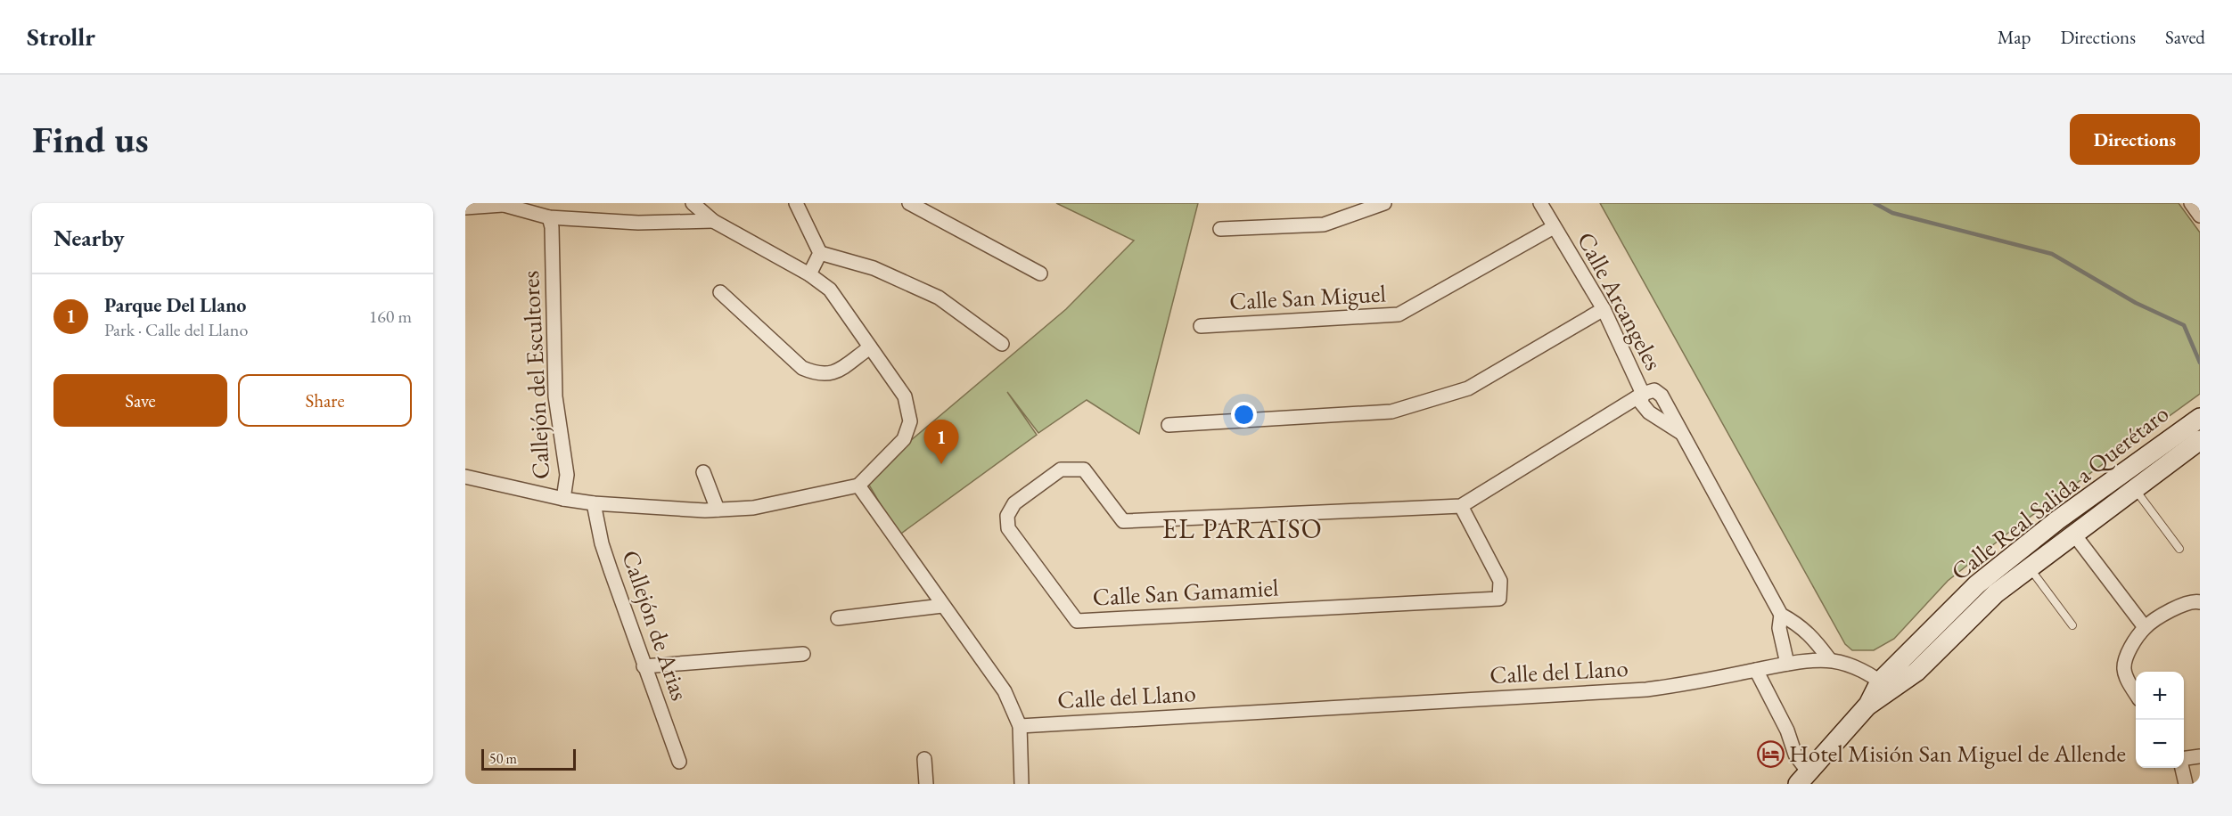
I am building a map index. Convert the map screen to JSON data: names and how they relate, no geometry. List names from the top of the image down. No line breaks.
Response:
{"streets":{"street":["Calle San Miguel","Calle Arcangeles","Callejón del Escultores","Calle Real Salida a Querétaro","Calle San Gamamiel","Callejón de Arias","Calle del Llano"]},"crossings":[["Calle San Miguel","Calle Arcangeles"],["Calle Arcangeles","Calle San Gamamiel"],["Calle Arcangeles","Calle del Llano"],["Calle Real Salida a Querétaro","Calle del Llano"]],"districts":["EL PARAISO"],"places":{"hotel":["Hotel Misión San Miguel de Allende"]},"scale_bar":"50 m","page":{"header":"Strollr","nav":["Map","Directions","Saved"],"buttons":["Directions",["Save","Share"]],"title":"Find us","heading":"Nearby","list":[{"mark":"1","name":"Parque Del Llano","note":"Park · Calle del Llano","value":"160 m"}],"pins":"1","map_buttons":["+","−"],"scale":"50 m"}}
